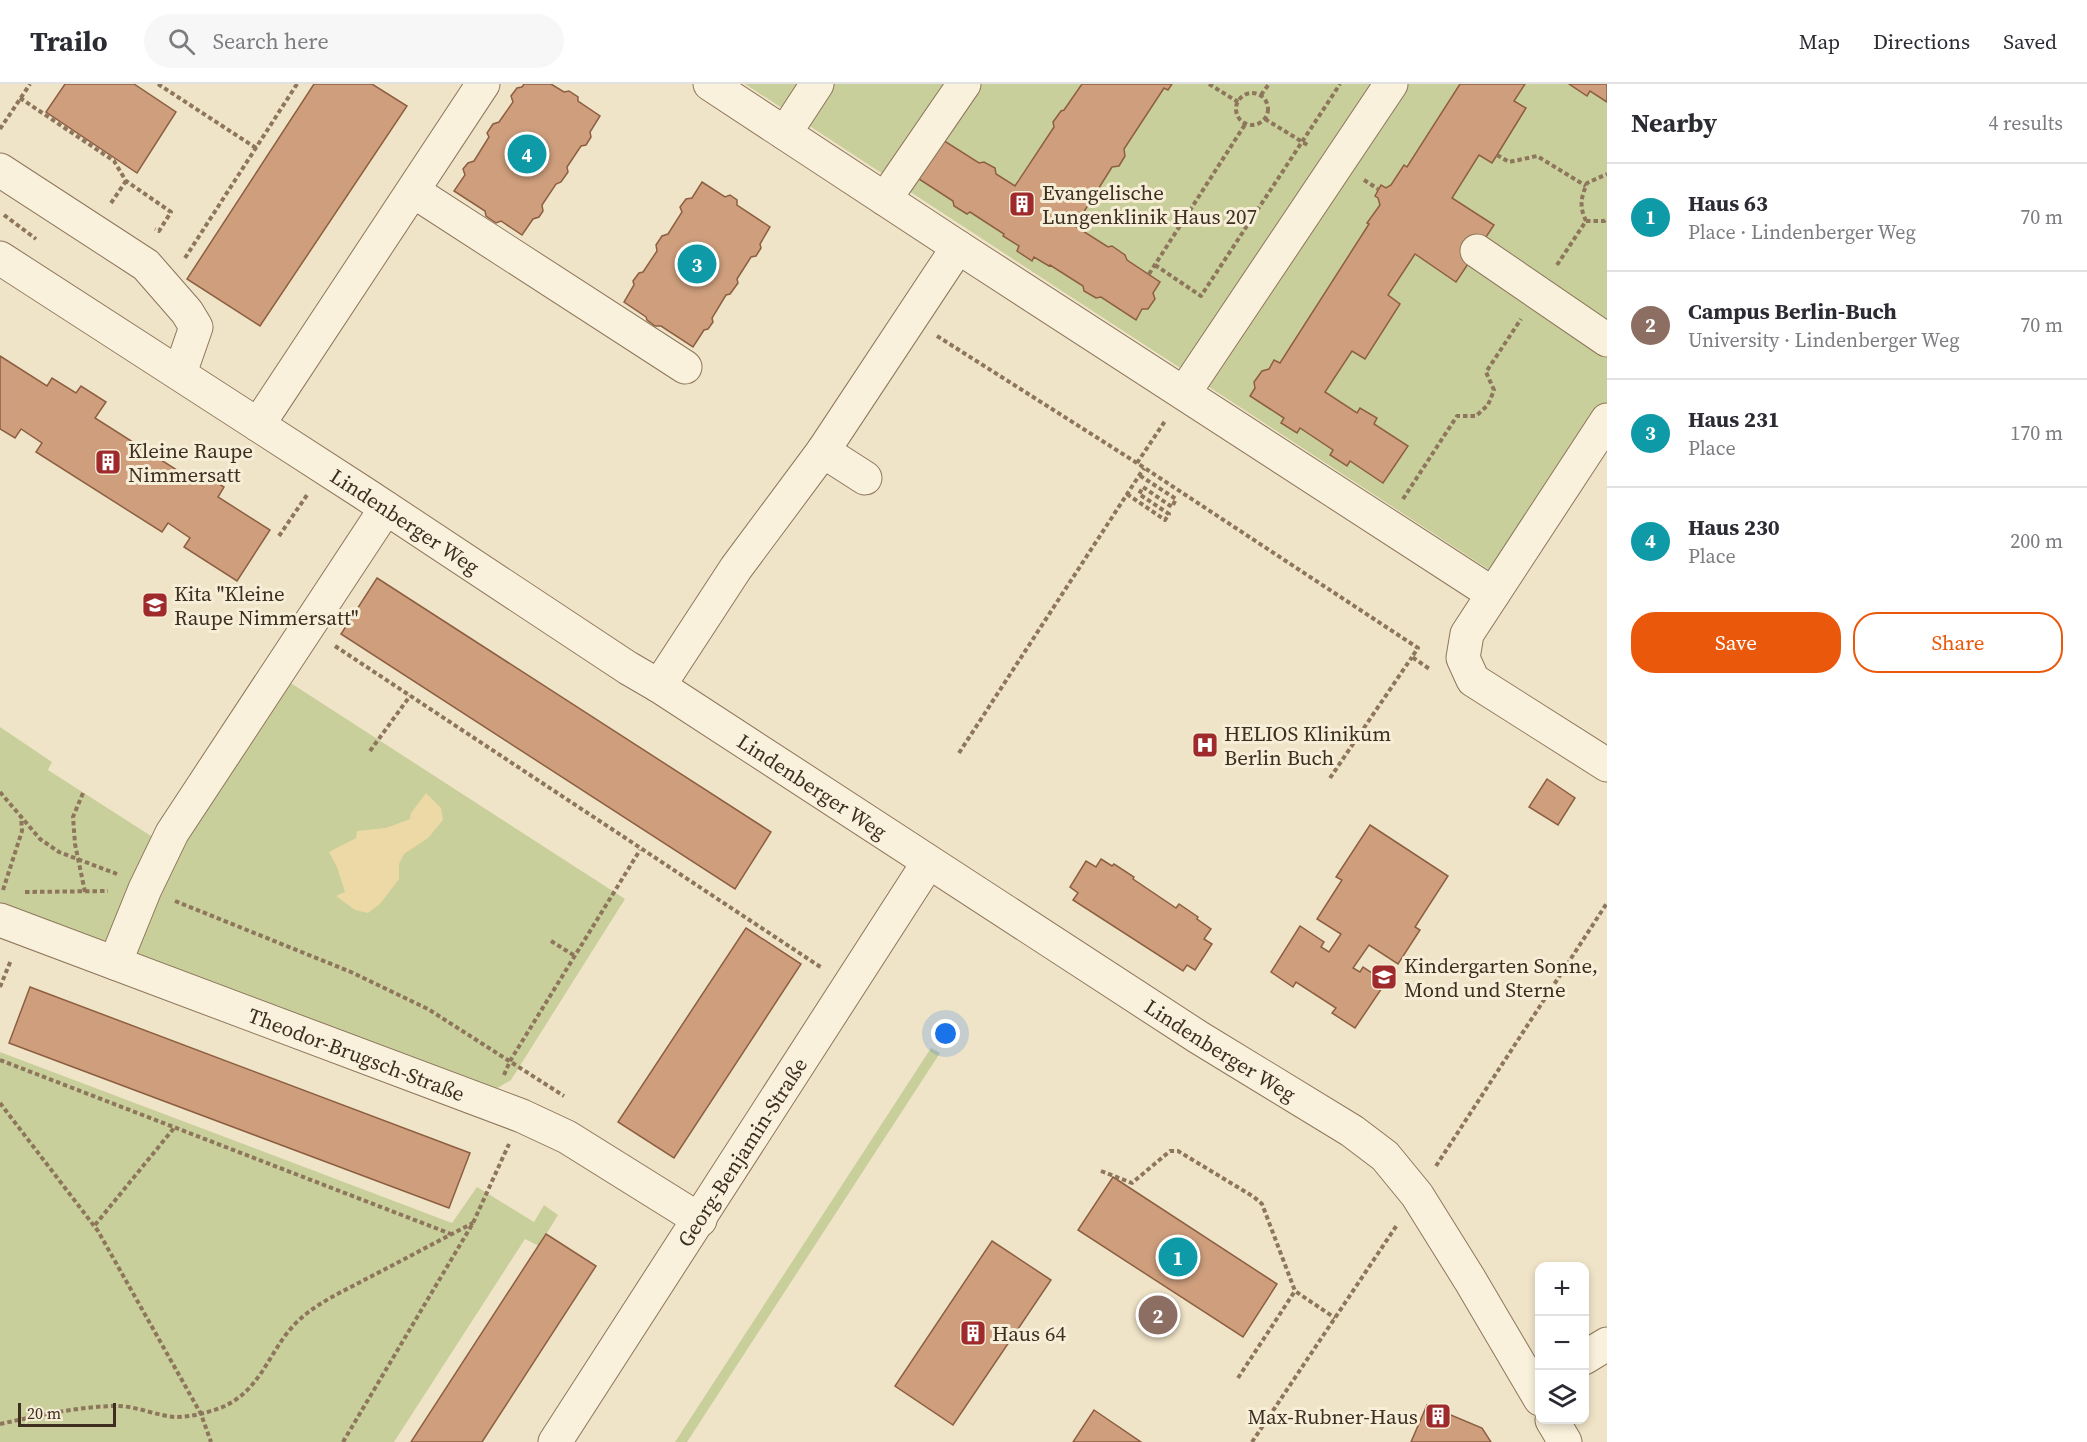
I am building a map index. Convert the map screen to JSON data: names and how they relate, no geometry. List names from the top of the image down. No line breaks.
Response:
{"streets":{"street":["Lindenberger Weg","Theodor-Brugsch-Straße","Georg-Benjamin-Straße"]},"crossings":[["Lindenberger Weg","Georg-Benjamin-Straße"],["Theodor-Brugsch-Straße","Georg-Benjamin-Straße"]],"places":{"building":["Evangelische Lungenklinik Haus 207","Kleine Raupe Nimmersatt","Haus 64","Max-Rubner-Haus"],"school or university":["Kita \"Kleine Raupe Nimmersatt\"","Kindergarten Sonne, Mond und Sterne"],"hospital":["HELIOS Klinikum Berlin Buch"]},"scale_bar":"20 m","page":{"header":"Trailo","search":"Search here","nav":["Map","Directions","Saved"],"heading":["Nearby","4 results"],"pins":["4","3","1","2"],"list":[{"mark":"1","name":"Haus 63","note":"Place · Lindenberger Weg","value":"70 m"},{"mark":"2","name":"Campus Berlin-Buch","note":"University · Lindenberger Weg","value":"70 m"},{"mark":"3","name":"Haus 231","note":"Place","value":"170 m"},{"mark":"4","name":"Haus 230","note":"Place","value":"200 m"}],"buttons":["Save","Share"],"map_buttons":["+","−"],"scale":"20 m"}}
